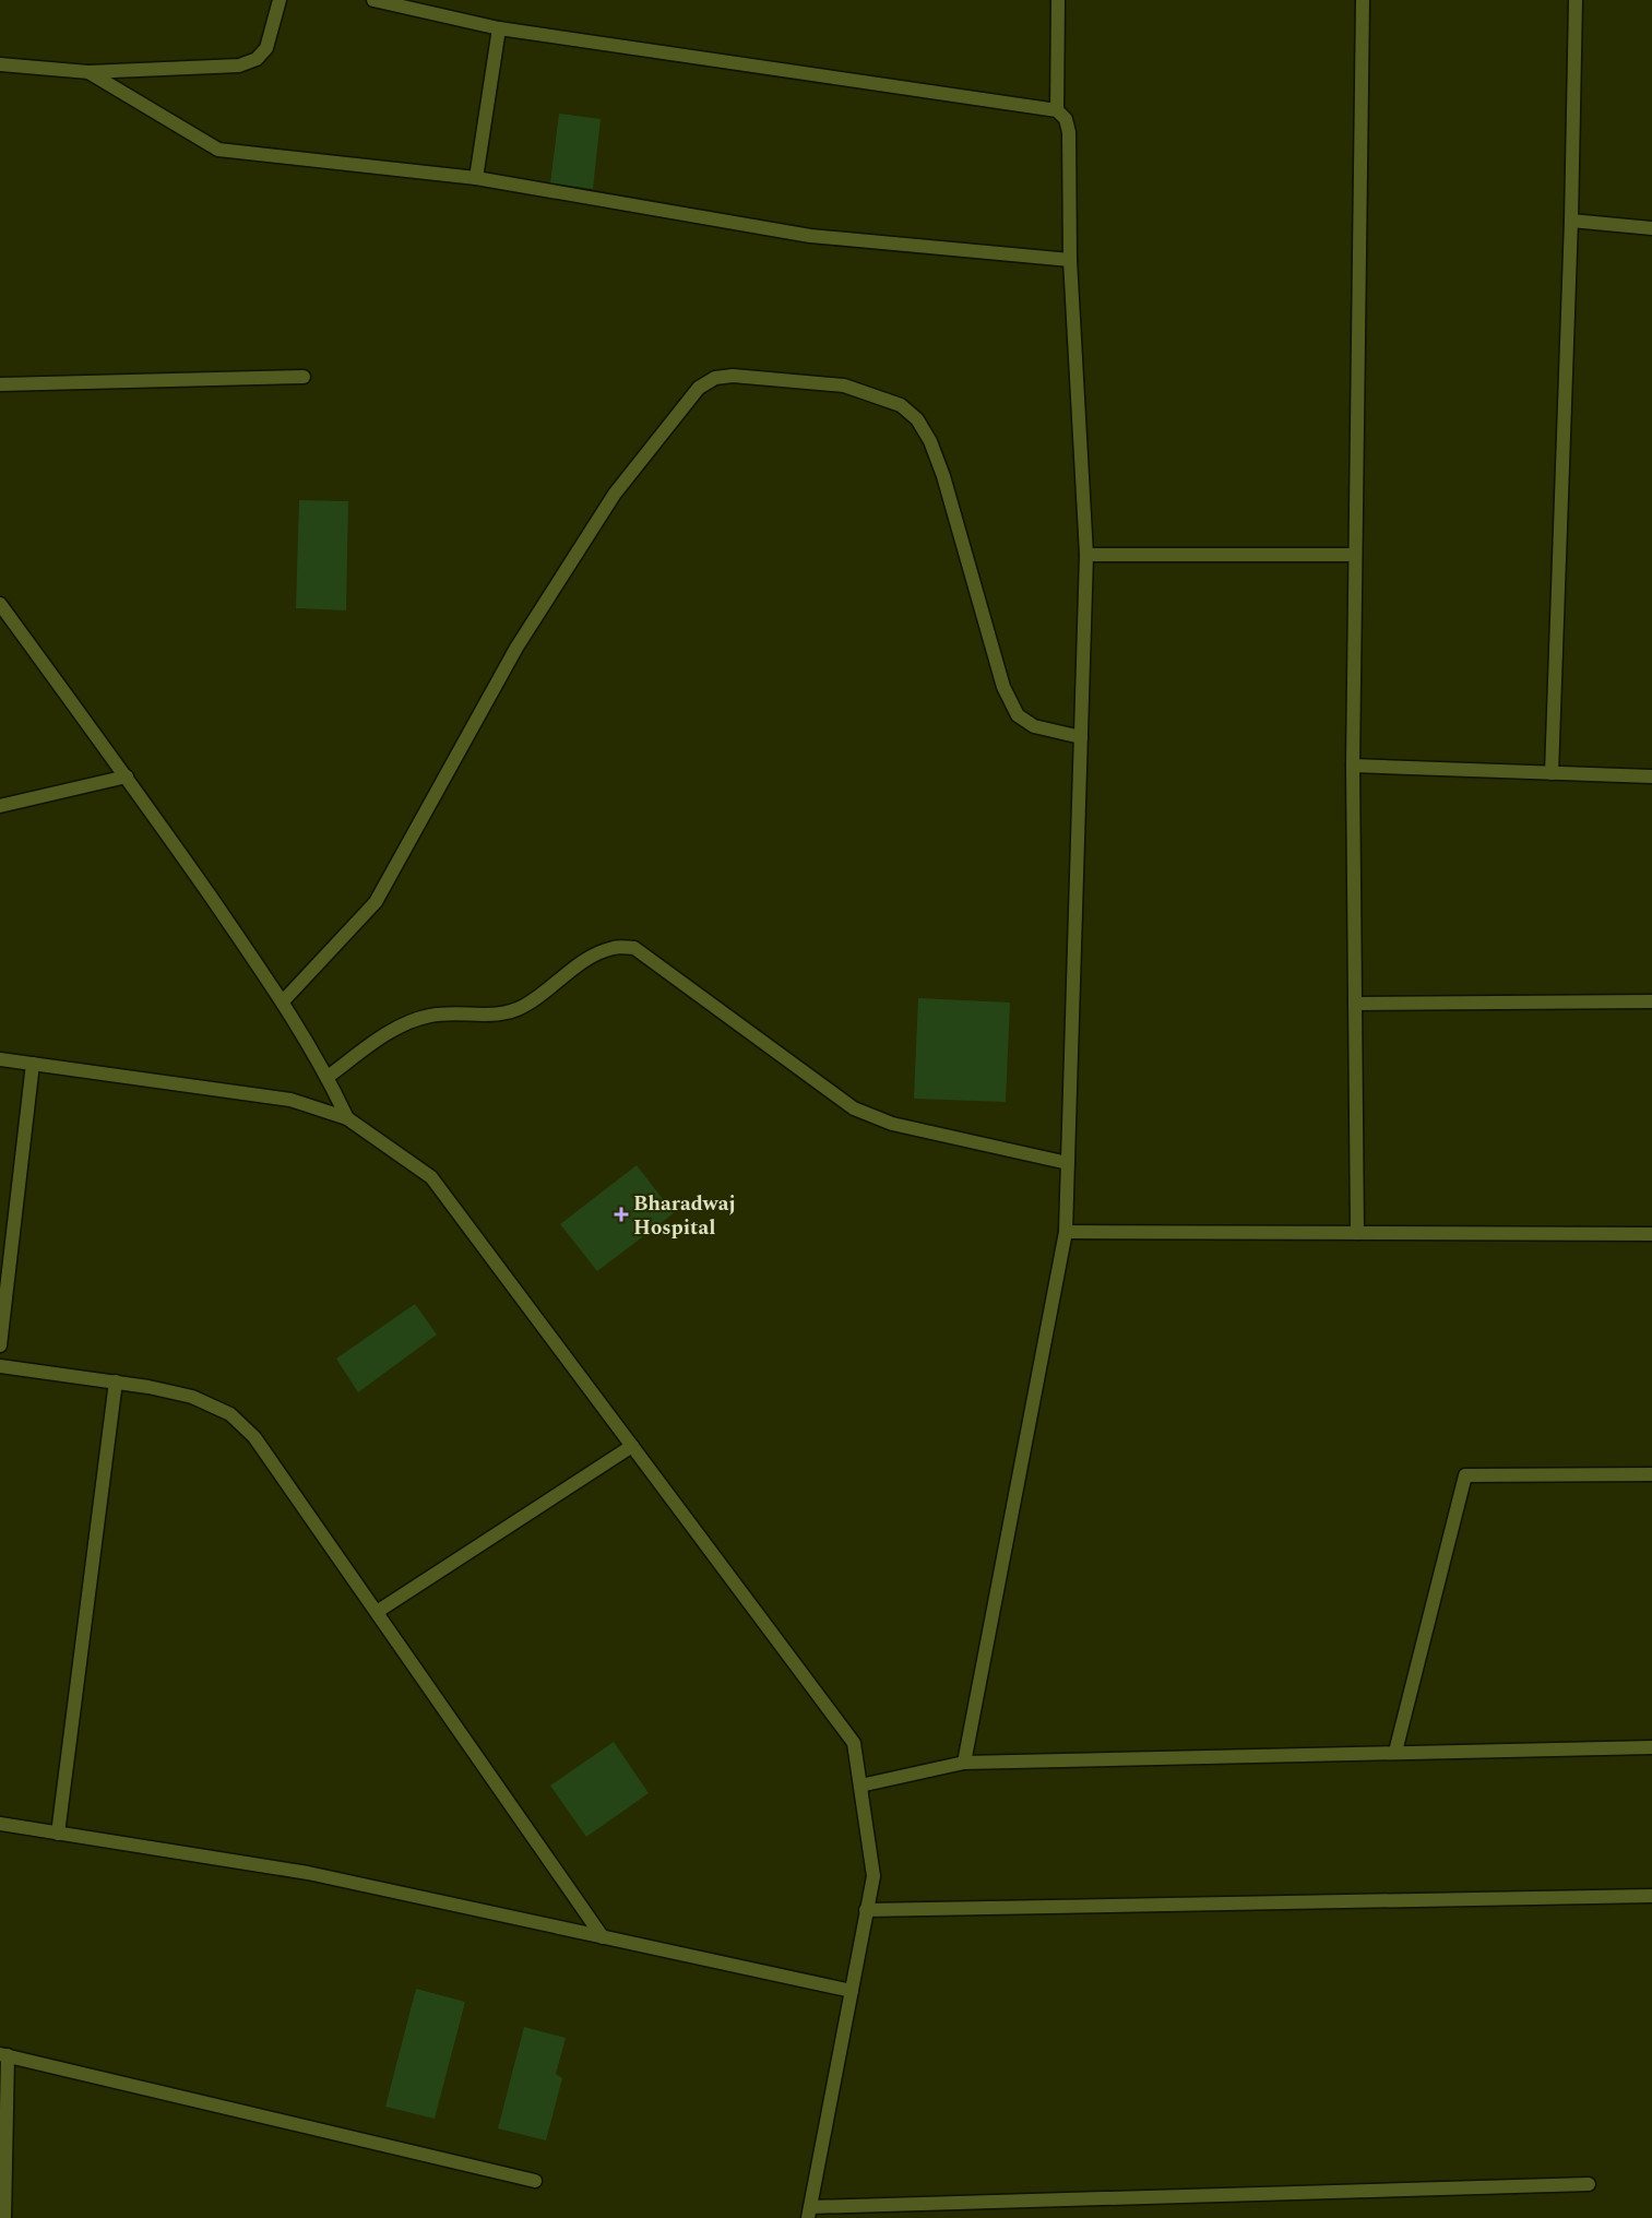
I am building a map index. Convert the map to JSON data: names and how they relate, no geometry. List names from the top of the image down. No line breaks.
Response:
{"places":{"health":["Bharadwaj Hospital"]}}
